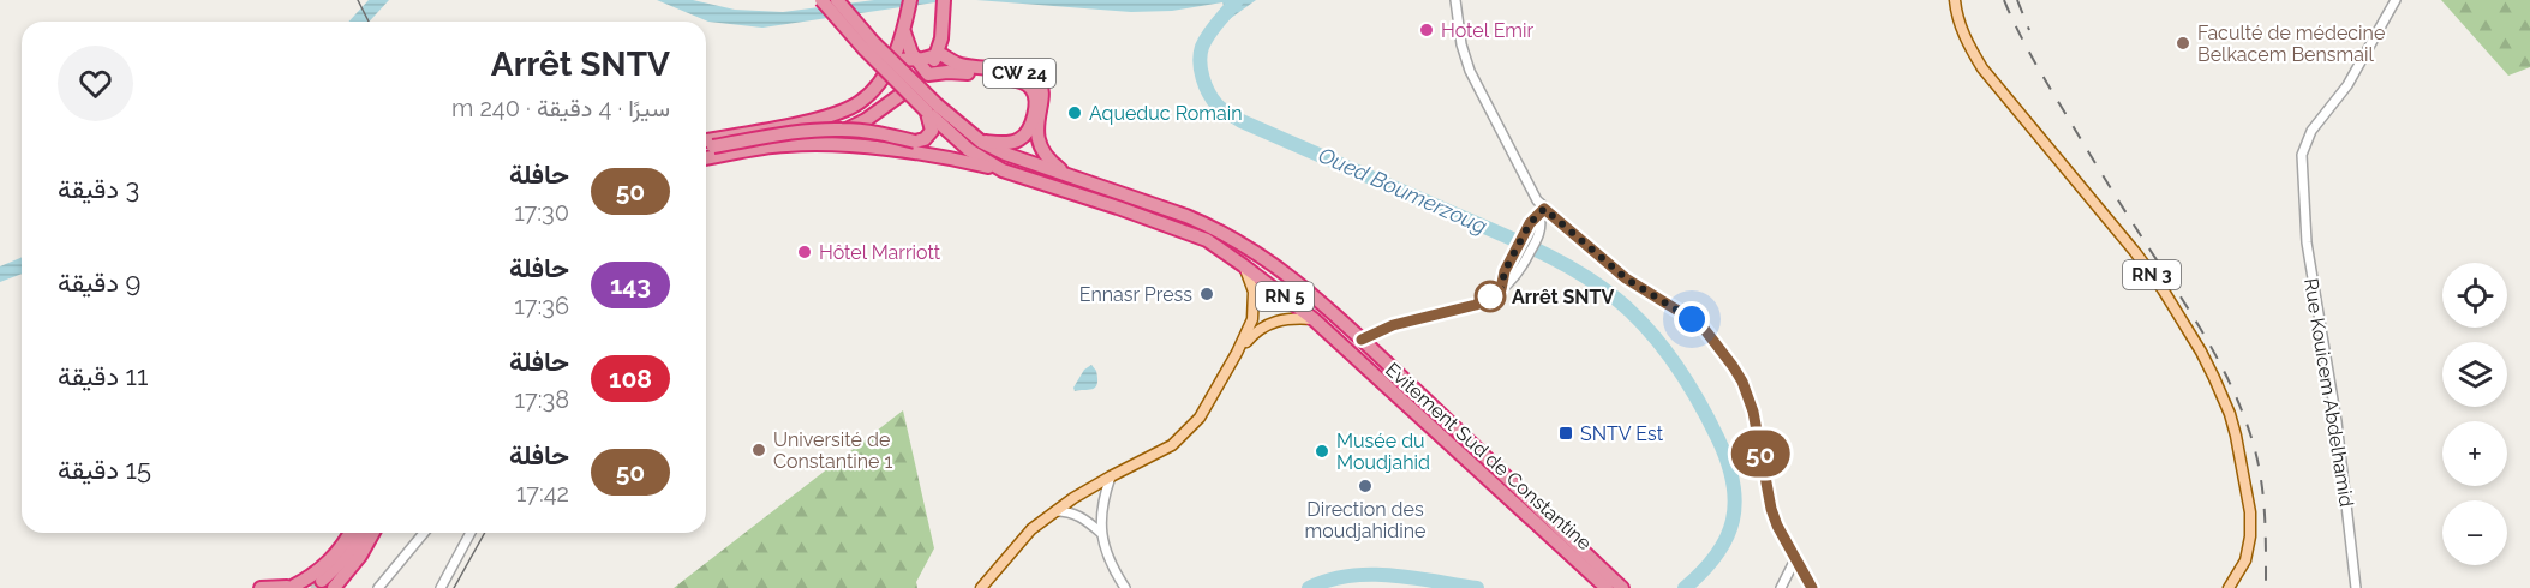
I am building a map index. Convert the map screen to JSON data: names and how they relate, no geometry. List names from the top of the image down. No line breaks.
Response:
{"streets":{"highway":["CW 24","RN 5","Evitement Sud de Constantine"],"main road":["RN 3"],"street":["Rue Kouicem Abdelhamid"]},"crossings":[["CW 24","Evitement Sud de Constantine"],["RN 5","Evitement Sud de Constantine"]],"water":["Oued Boumerzoug"],"places":{"other":["Hotel Emir","Faculté de médecine Belkacem Bensmail","Aqueduc Romain","Hôtel Marriott","Ennasr Press","Arrêt SNTV","Université de Constantine 1","Musée du Moudjahid","Direction des moudjahidine"],"transit":["SNTV Est"]},"lines":["bus line 50"],"page":{"on_map":"50","heading":["Arrêt SNTV","سيرًا · 4 دقيقة · 240 m"],"list":[{"mark":"50","name":"حافلة","note":"17:30","value":"3 دقيقة"},{"mark":"143","name":"حافلة","note":"17:36","value":"9 دقيقة"},{"mark":"108","name":"حافلة","note":"17:38","value":"11 دقيقة"},{"mark":"50","name":"حافلة","note":"17:42","value":"15 دقيقة"}],"map_buttons":["+","−"]}}
